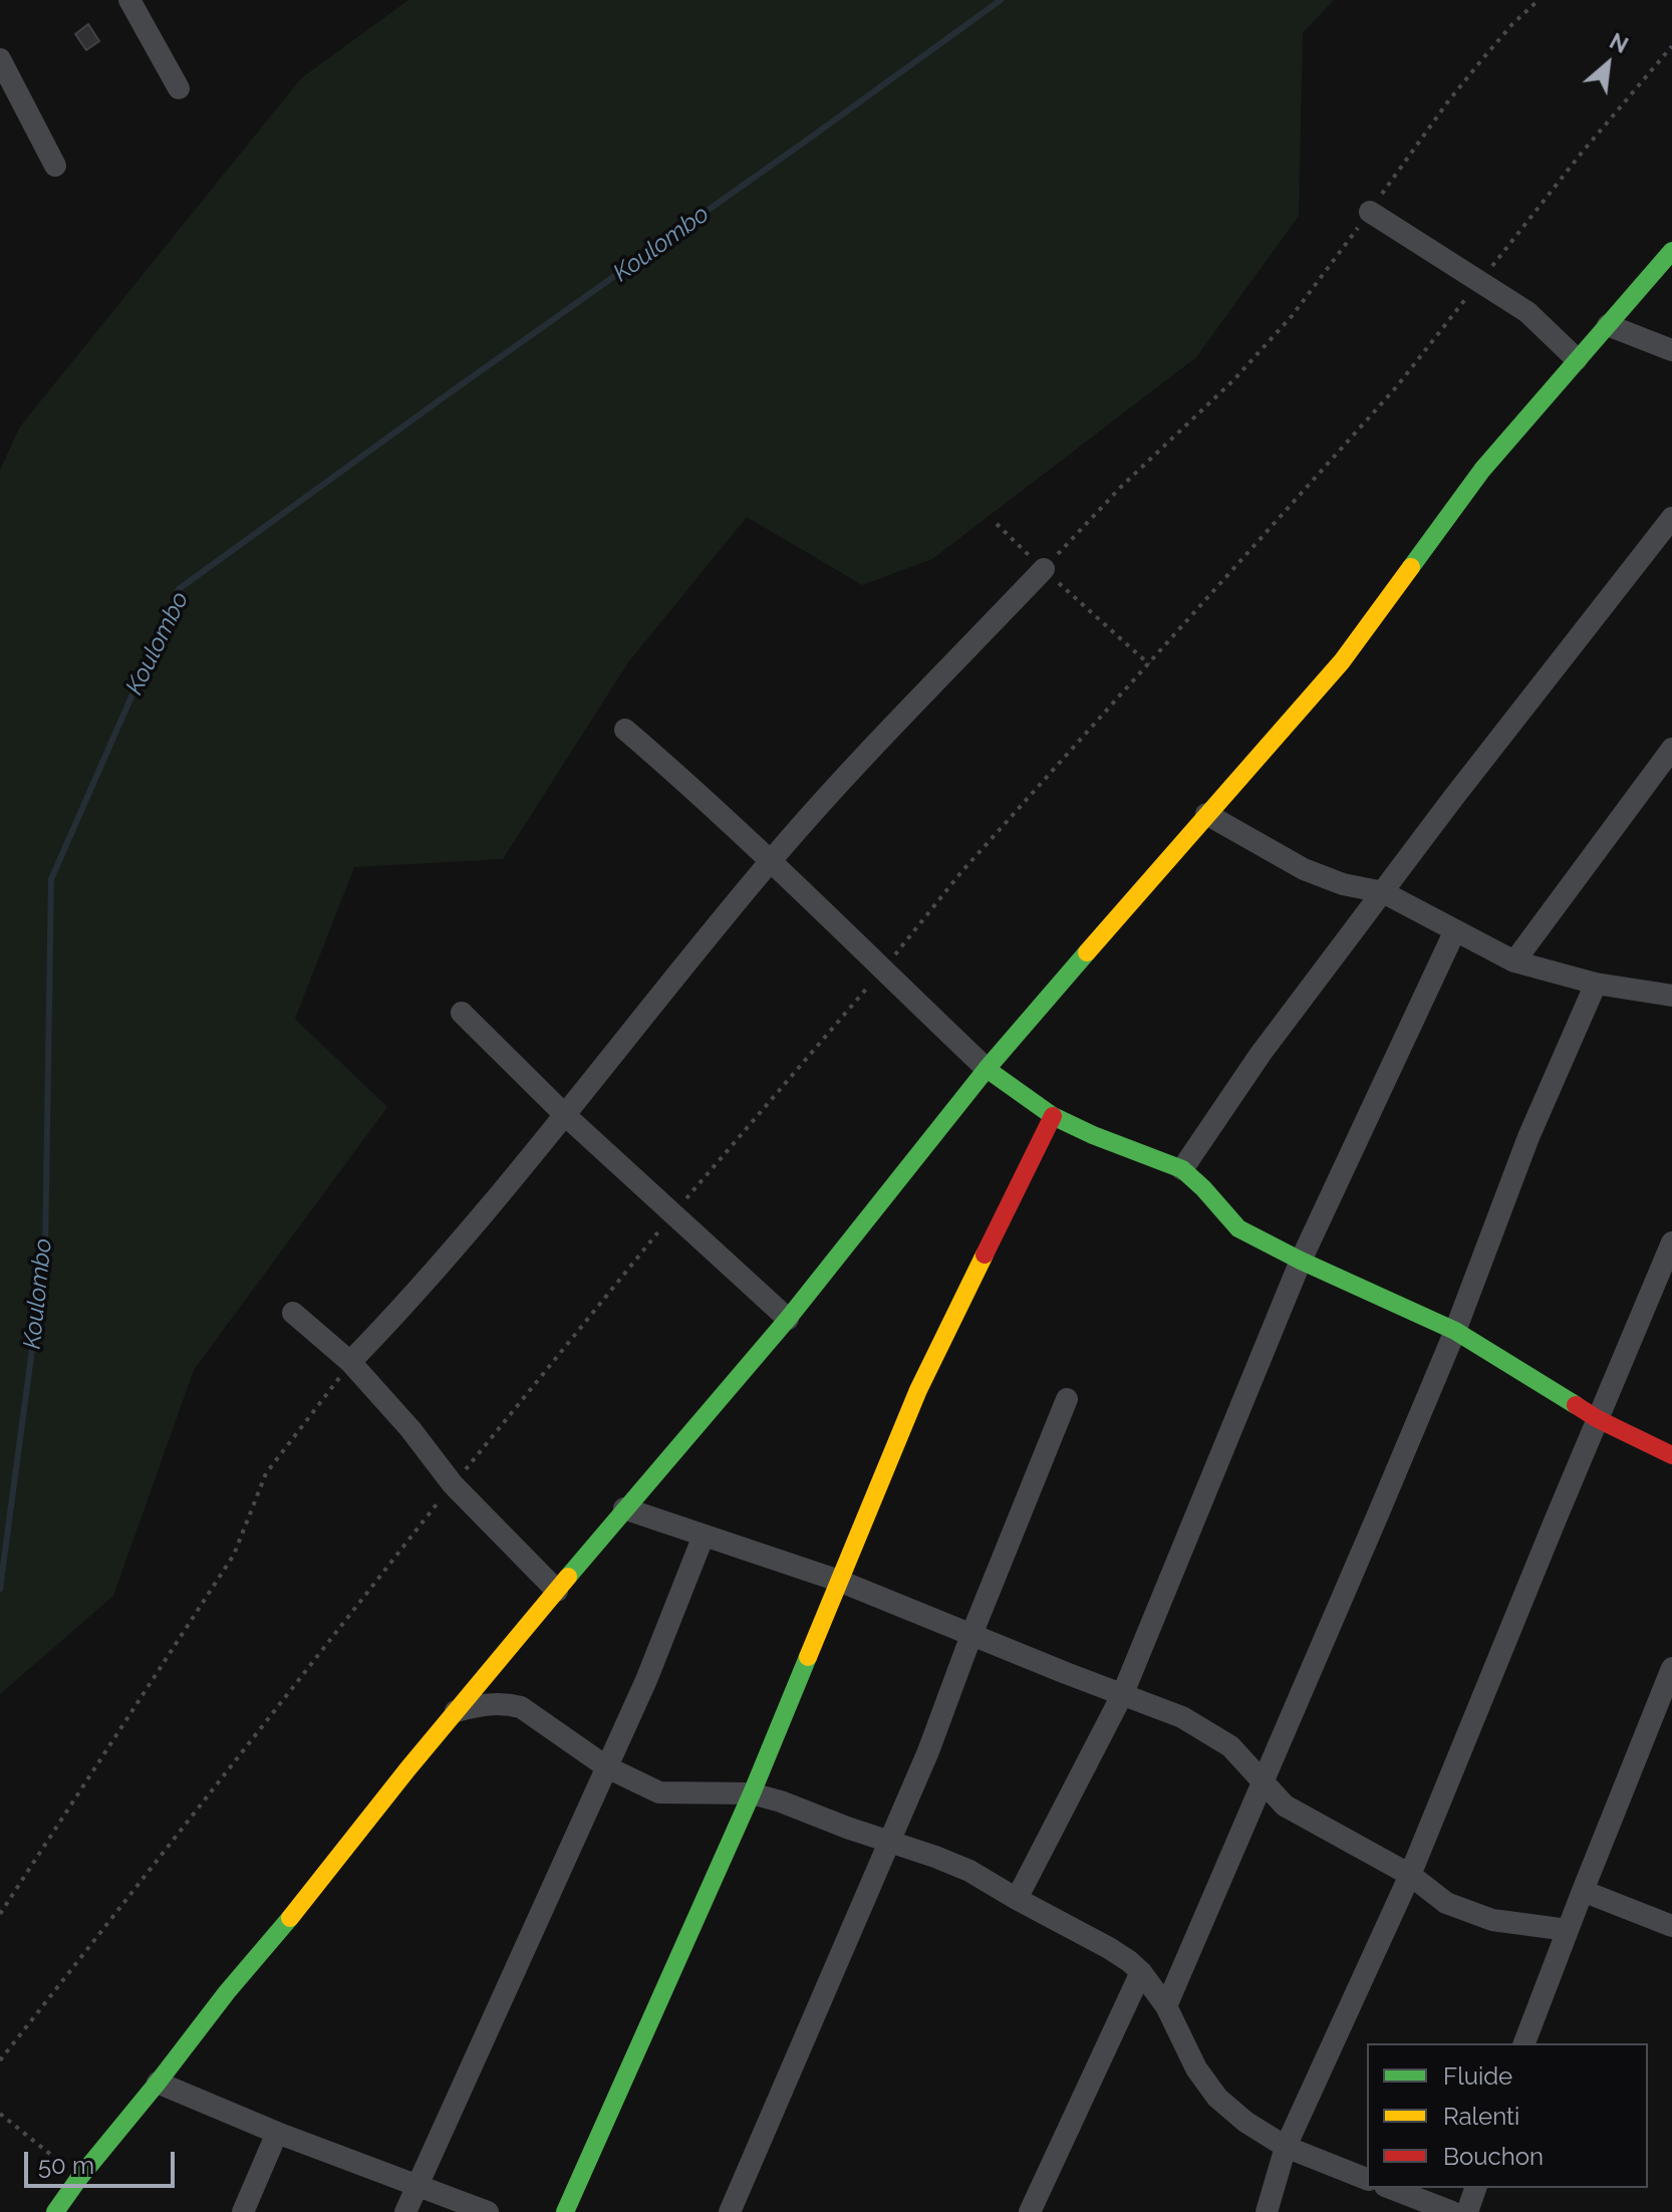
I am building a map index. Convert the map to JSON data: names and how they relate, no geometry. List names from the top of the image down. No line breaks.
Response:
{"water":["Koulombo"],"legend":["Fluide","Ralenti","Bouchon"],"scale_bar":"50 m","north":"top right"}
